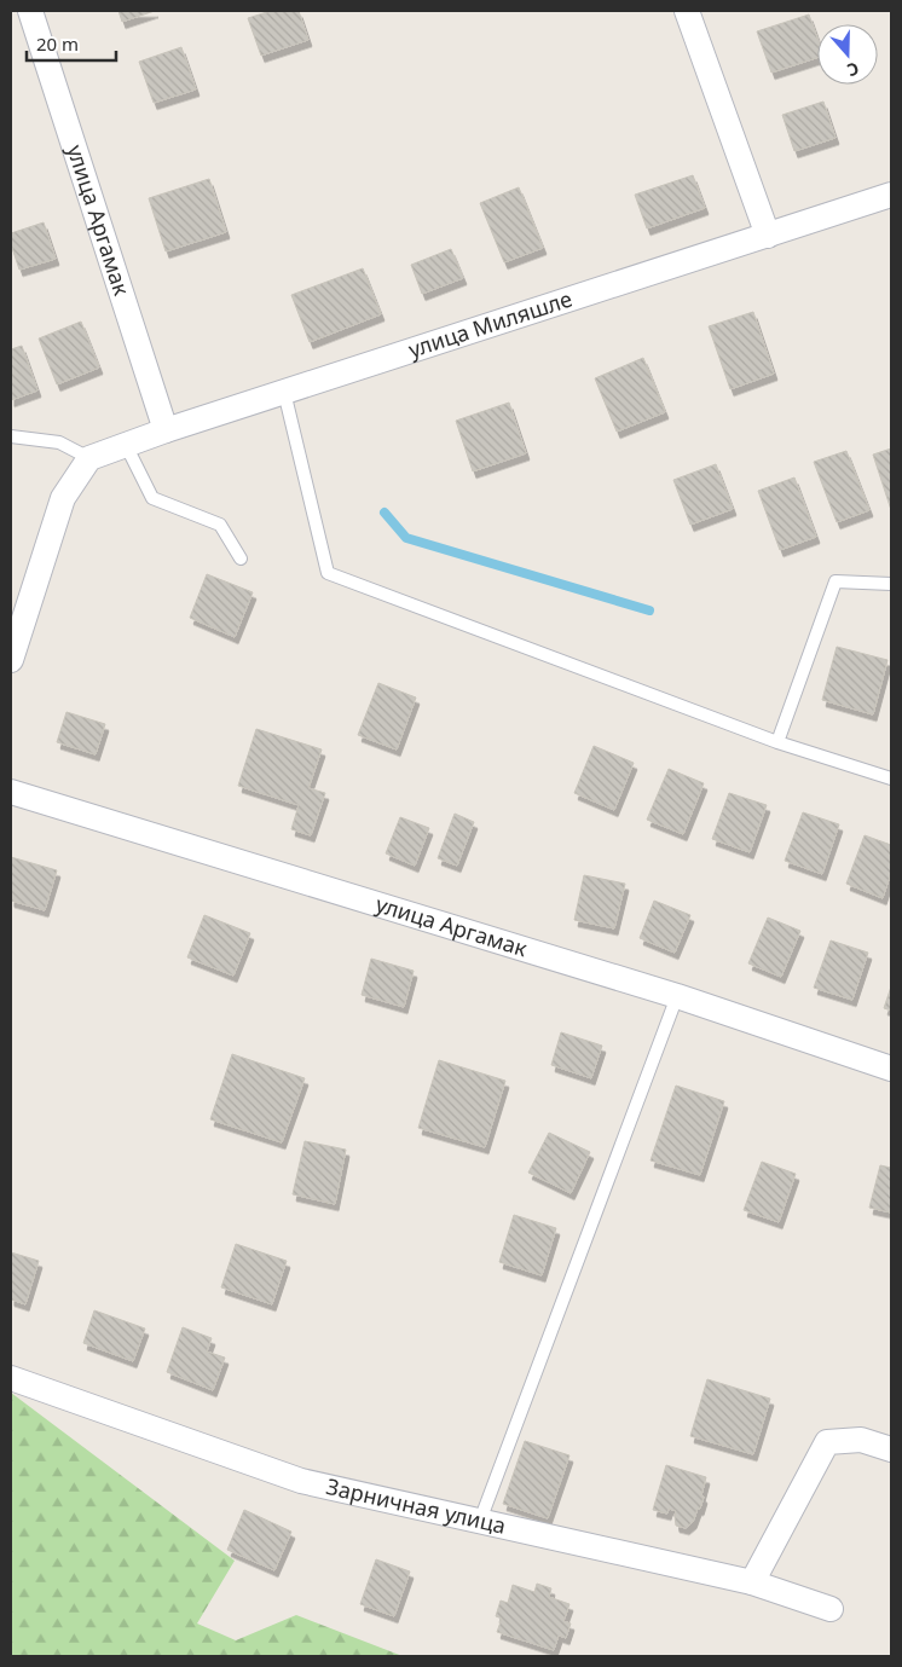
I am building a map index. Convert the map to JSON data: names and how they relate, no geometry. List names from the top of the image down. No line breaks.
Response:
{"streets":{"street":["улица Аргамак","улица Миляшле","Зарничная улица"]},"crossings":[["улица Аргамак","улица Миляшле"]],"scale_bar":"20 m","north":"bottom"}
